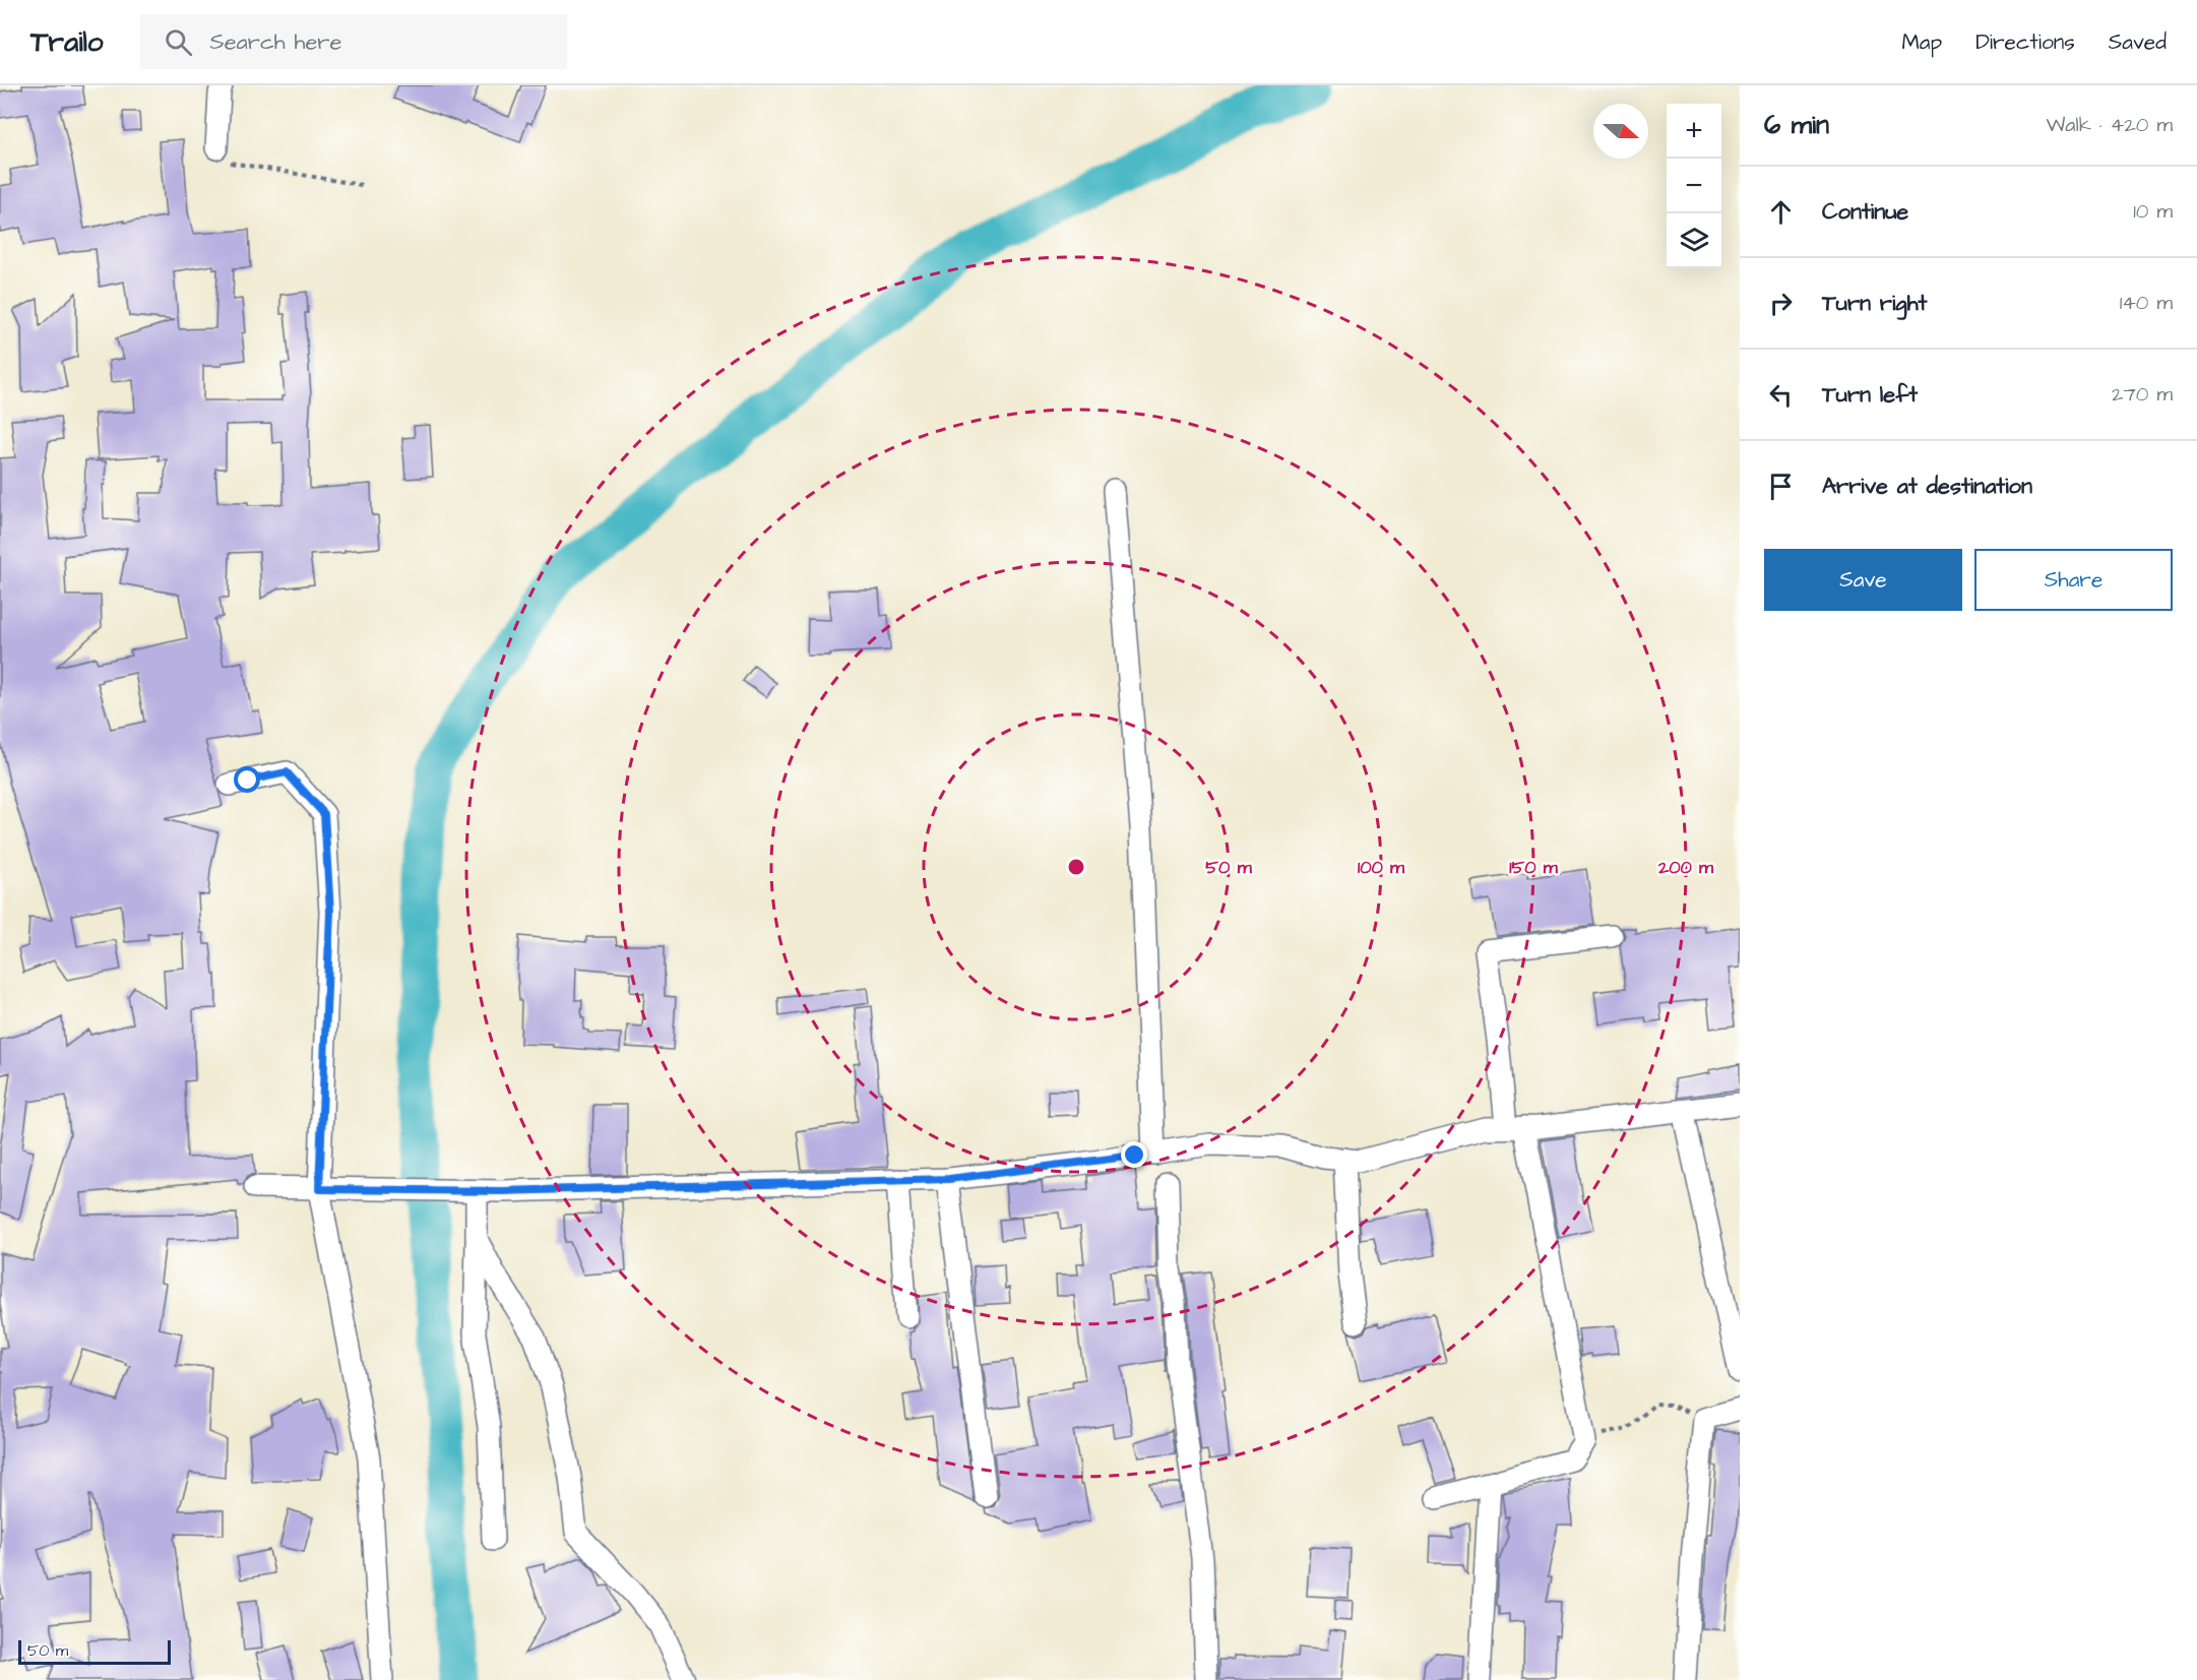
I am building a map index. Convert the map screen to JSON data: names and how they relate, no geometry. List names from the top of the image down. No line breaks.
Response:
{"scale_bar":"50 m","north":"right","page":{"header":"Trailo","search":"Search here","nav":["Map","Directions","Saved"],"heading":["6 min","Walk · 420 m"],"map_buttons":["+","−"],"list":[["Continue","10 m"],["Turn right","140 m"],["Turn left","270 m"],"Arrive at destination"],"buttons":["Save","Share"],"scale":"50 m"},"rings":["50 m","100 m","150 m","200 m"]}
